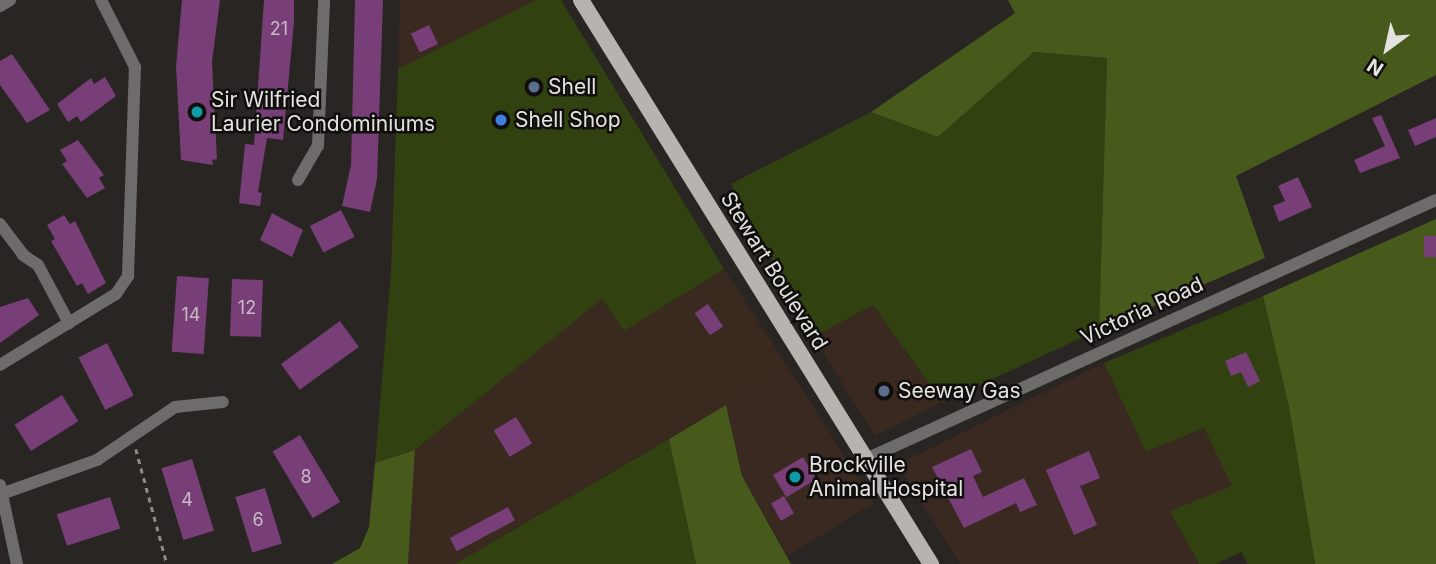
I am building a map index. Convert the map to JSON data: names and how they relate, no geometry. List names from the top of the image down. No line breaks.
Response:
{"streets":{"main road":["Stewart Boulevard"],"street":["Victoria Road"]},"crossings":[["Stewart Boulevard","Victoria Road"]],"places":["Shell","Sir Wilfried Laurier Condominiums","Shell Shop","Seeway Gas","Brockville Animal Hospital"],"house_numbers":["21","12","14","8","4","6"],"north":"bottom left"}
